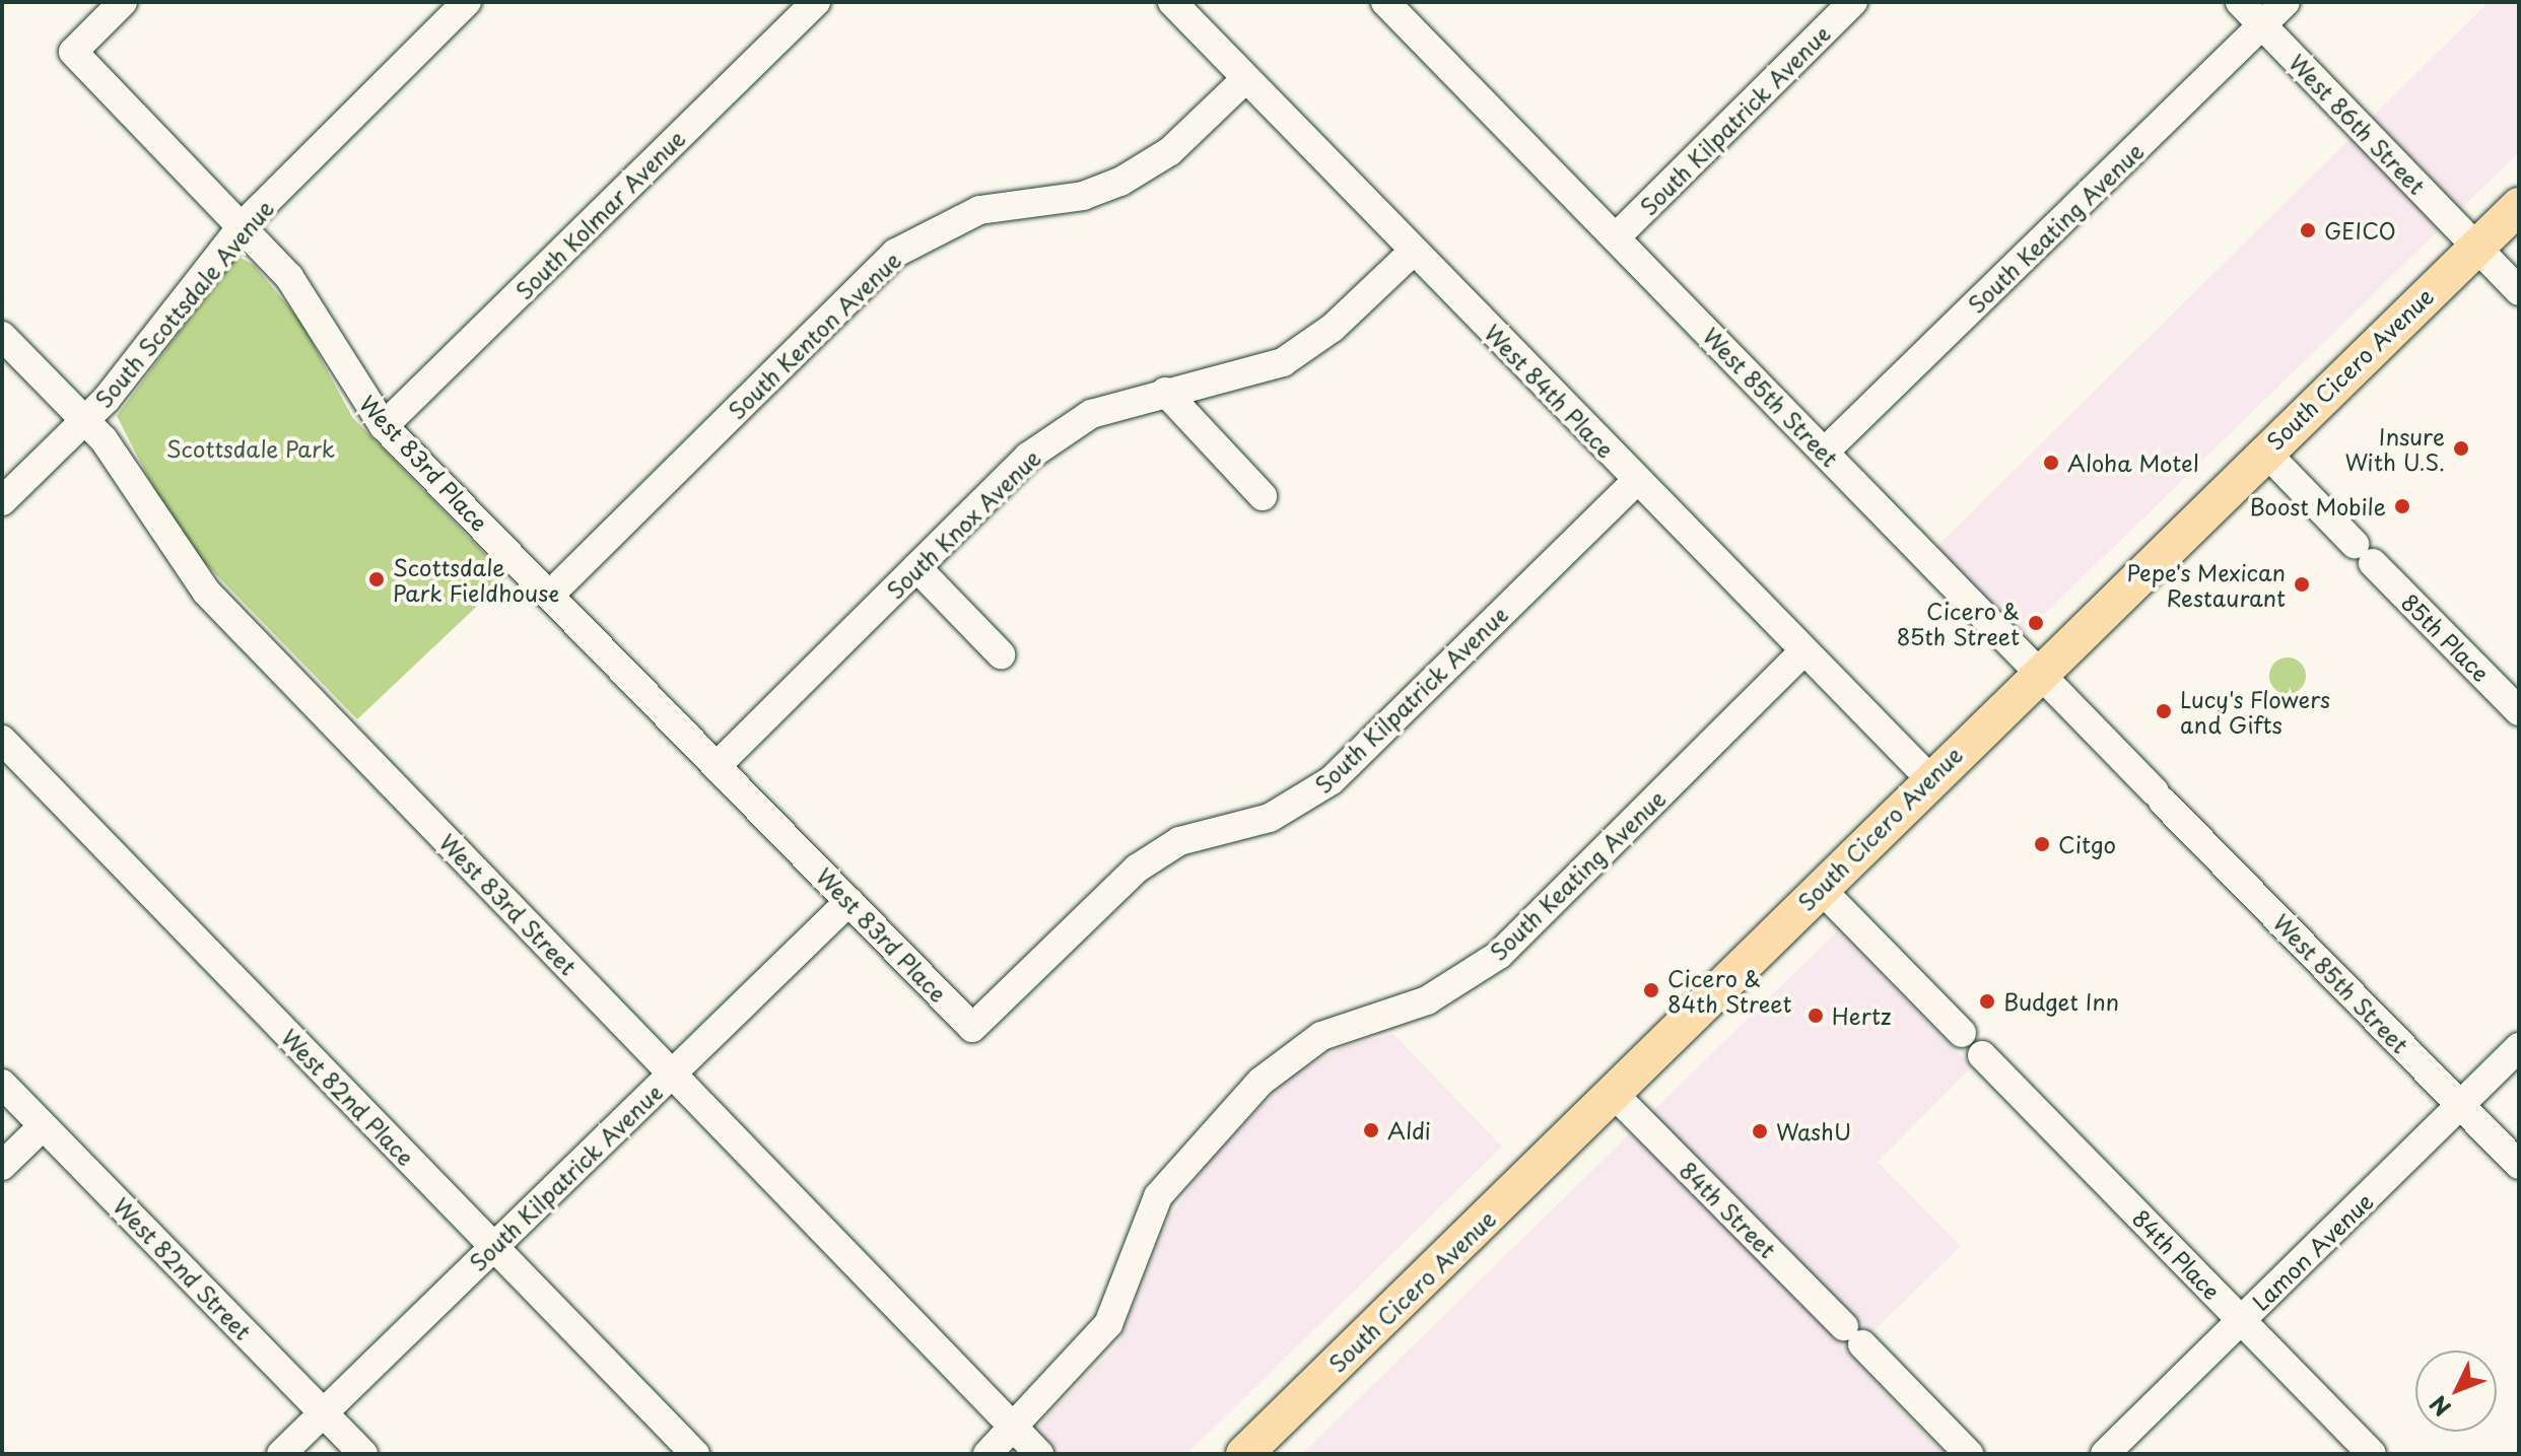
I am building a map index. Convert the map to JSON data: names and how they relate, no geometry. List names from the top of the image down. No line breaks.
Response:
{"streets":{"main road":["South Cicero Avenue"],"street":["South Kilpatrick Avenue","West 86th Street","South Kolmar Avenue","South Keating Avenue","South Scottsdale Avenue","South Kenton Avenue","West 84th Place","West 85th Street","West 83rd Place","South Knox Avenue","85th Place","West 83rd Street","West 82nd Place","84th Street","Lamon Avenue","84th Place","West 82nd Street"]},"crossings":[["South Kilpatrick Avenue","West 84th Place"],["South Kilpatrick Avenue","West 85th Street"],["South Kilpatrick Avenue","West 83rd Place"],["South Kilpatrick Avenue","West 83rd Street"],["South Kilpatrick Avenue","West 82nd Place"],["South Kilpatrick Avenue","West 82nd Street"],["West 86th Street","South Keating Avenue"],["West 86th Street","South Cicero Avenue"],["South Kolmar Avenue","West 83rd Place"],["South Keating Avenue","West 84th Place"],["South Keating Avenue","West 85th Street"],["South Keating Avenue","West 83rd Street"],["South Scottsdale Avenue","West 83rd Place"],["South Scottsdale Avenue","West 83rd Street"],["South Kenton Avenue","West 84th Place"],["South Kenton Avenue","West 83rd Place"],["South Cicero Avenue","West 84th Place"],["South Cicero Avenue","West 85th Street"],["South Cicero Avenue","85th Place"],["South Cicero Avenue","84th Street"],["West 84th Place","South Knox Avenue"],["West 85th Street","Lamon Avenue"],["West 83rd Place","South Knox Avenue"],["Lamon Avenue","84th Place"]],"parks":["Scottsdale Park"],"places":["GEICO","Insure With U.S.","Aloha Motel","Boost Mobile","Scottsdale Park Fieldhouse","Pepe's Mexican Restaurant","Cicero & 85th Street","Lucy's Flowers and Gifts","Citgo","Cicero & 84th Street","Budget Inn","Hertz","Aldi","WashU"],"north":"bottom left"}
